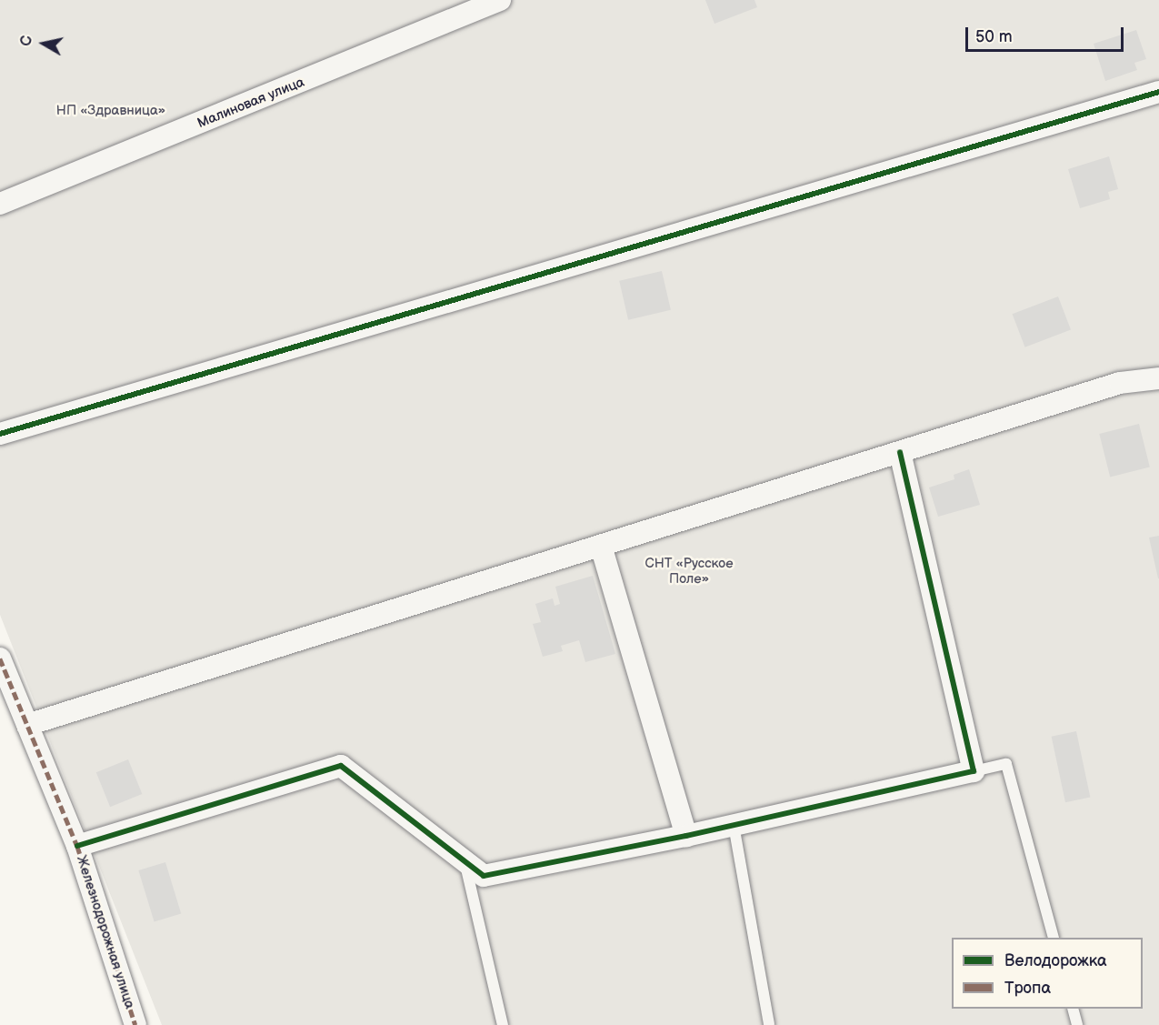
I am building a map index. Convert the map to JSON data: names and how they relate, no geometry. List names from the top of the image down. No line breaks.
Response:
{"streets":{"street":["Малиновая улица","Железнодорожная улица"]},"parks":["НП «Здравница»","СНТ «Русское Поле»"],"legend":["Велодорожка","Тропа"],"scale_bar":"50 m","north":"left"}
